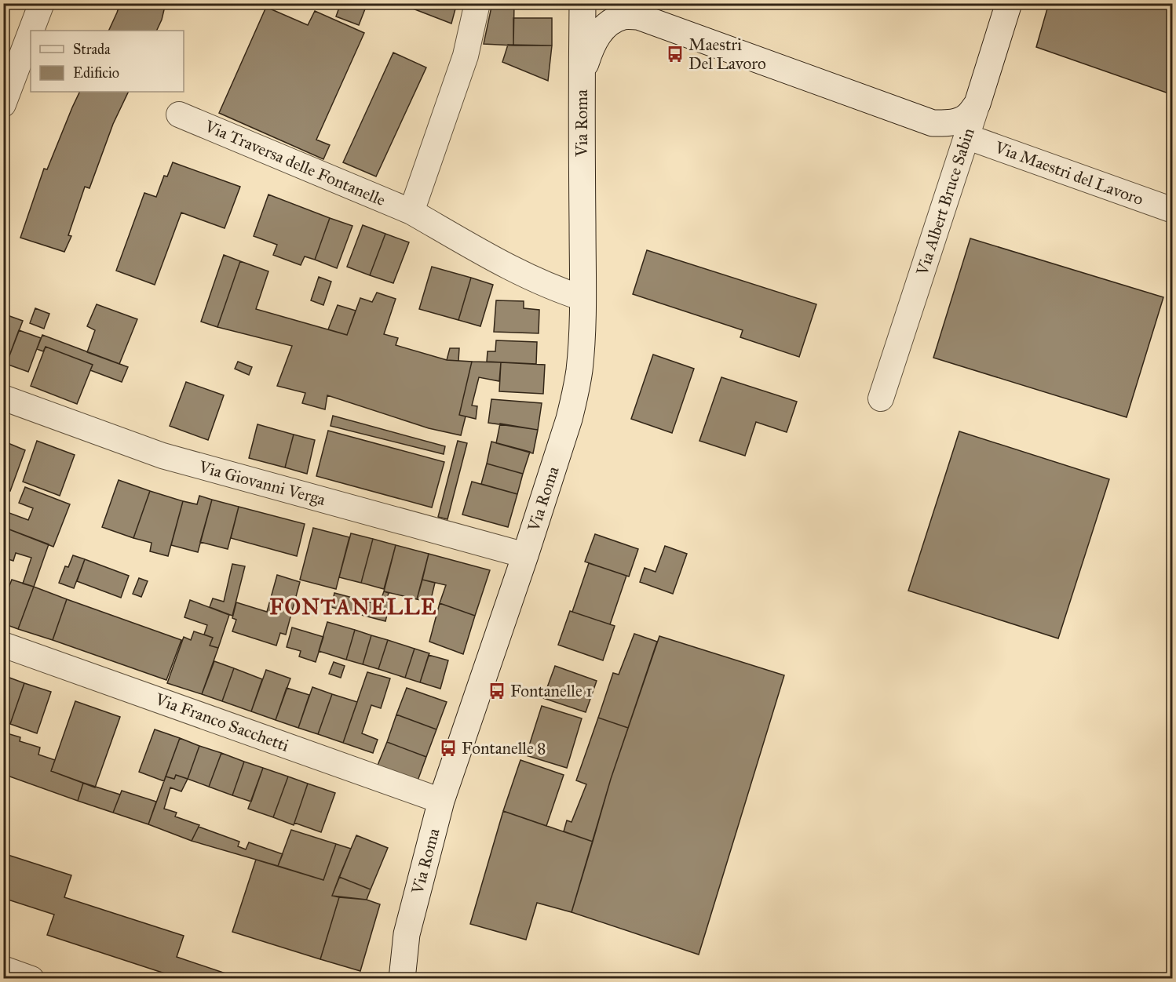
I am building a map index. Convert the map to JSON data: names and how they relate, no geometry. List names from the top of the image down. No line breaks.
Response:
{"streets":{"main road":["Via Roma","Via Albert Bruce Sabin"],"street":["Via Traversa delle Fontanelle","Via Maestri del Lavoro","Via Giovanni Verga","Via Franco Sacchetti"]},"crossings":[["Via Roma","Via Traversa delle Fontanelle"],["Via Roma","Via Giovanni Verga"],["Via Roma","Via Franco Sacchetti"],["Via Maestri del Lavoro","Via Albert Bruce Sabin"]],"districts":["FONTANELLE"],"places":{"bus stop":["Maestri Del Lavoro","Fontanelle 1","Fontanelle 8"]},"legend":["Strada","Edificio"]}
